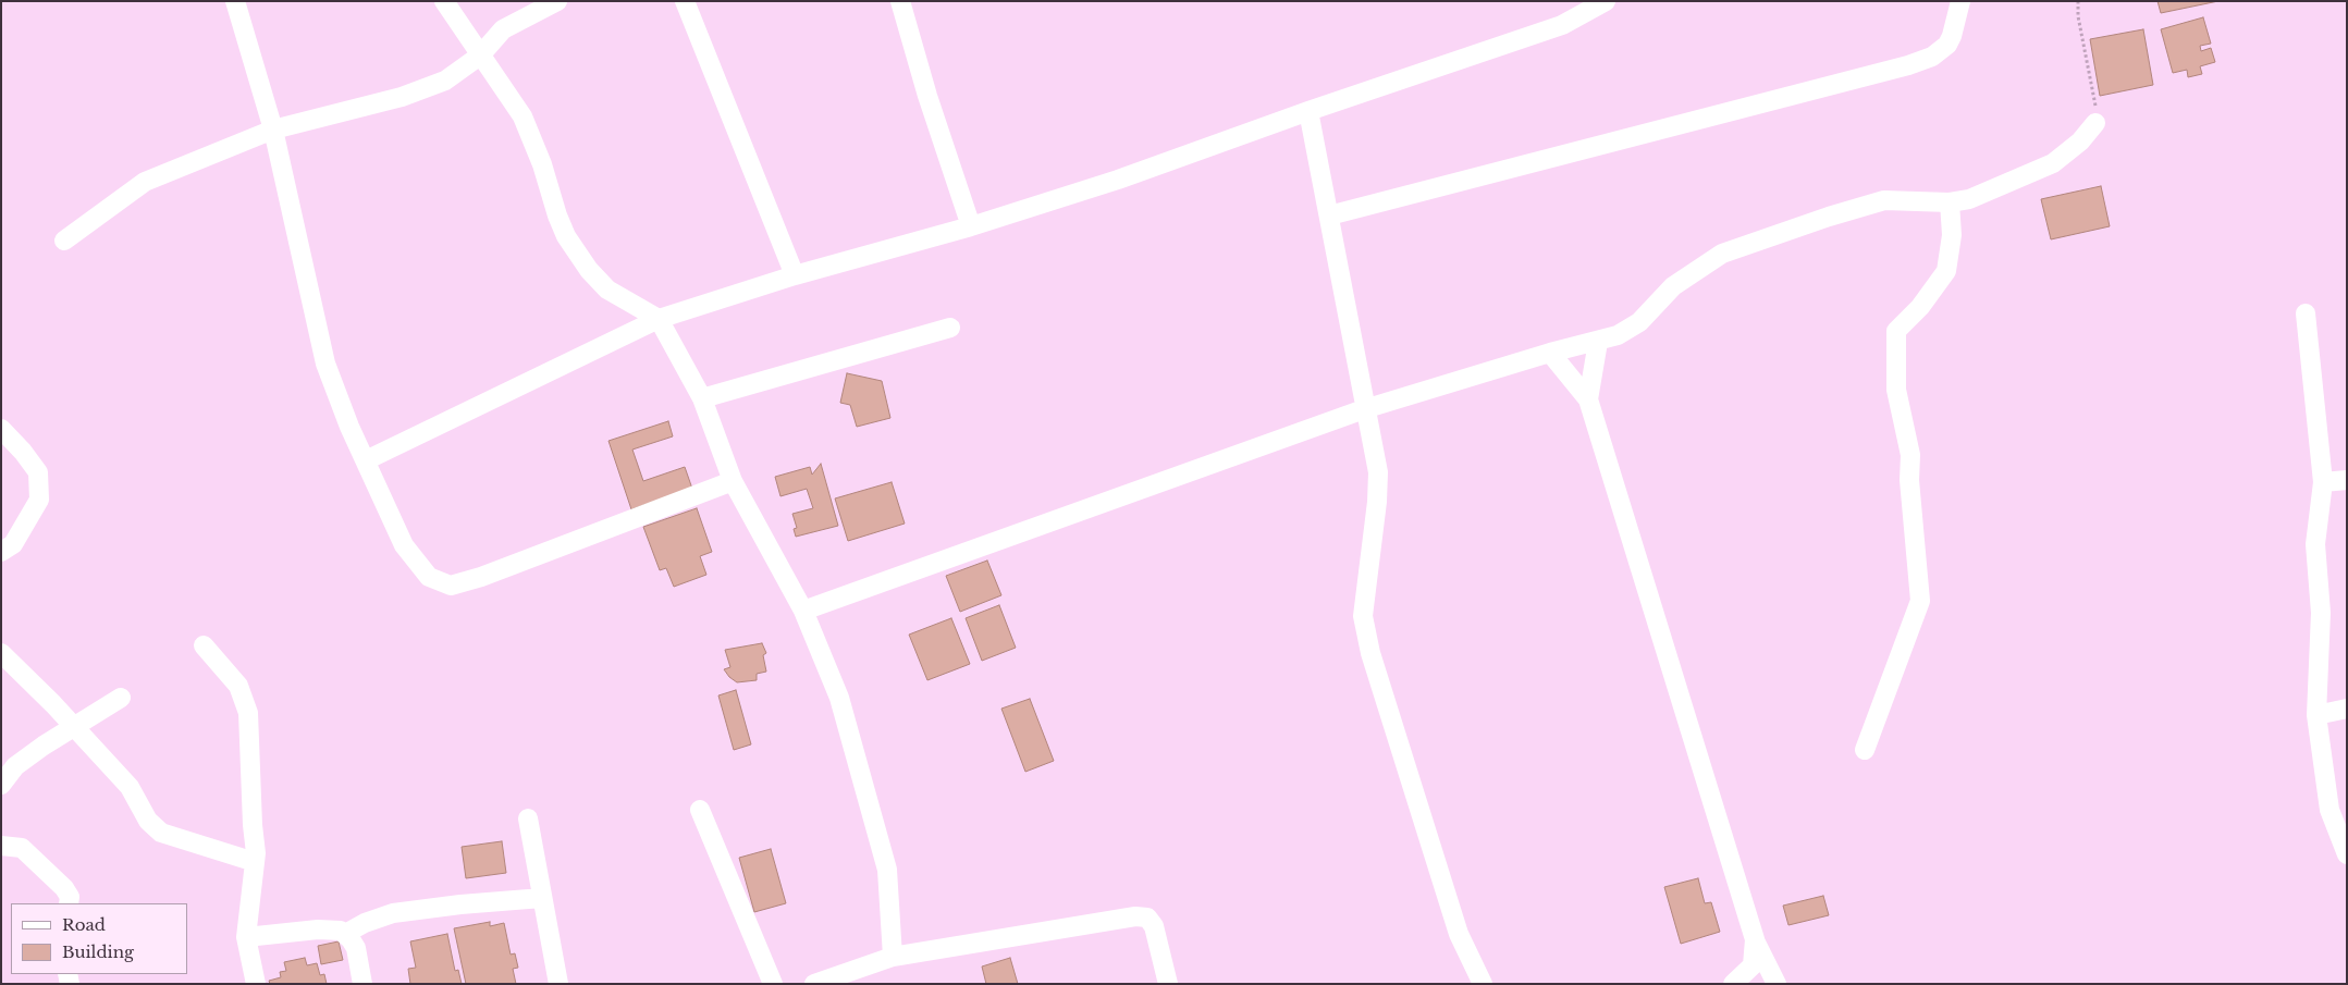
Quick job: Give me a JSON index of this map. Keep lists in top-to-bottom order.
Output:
{
  "legend": ["Road", "Building"]
}
